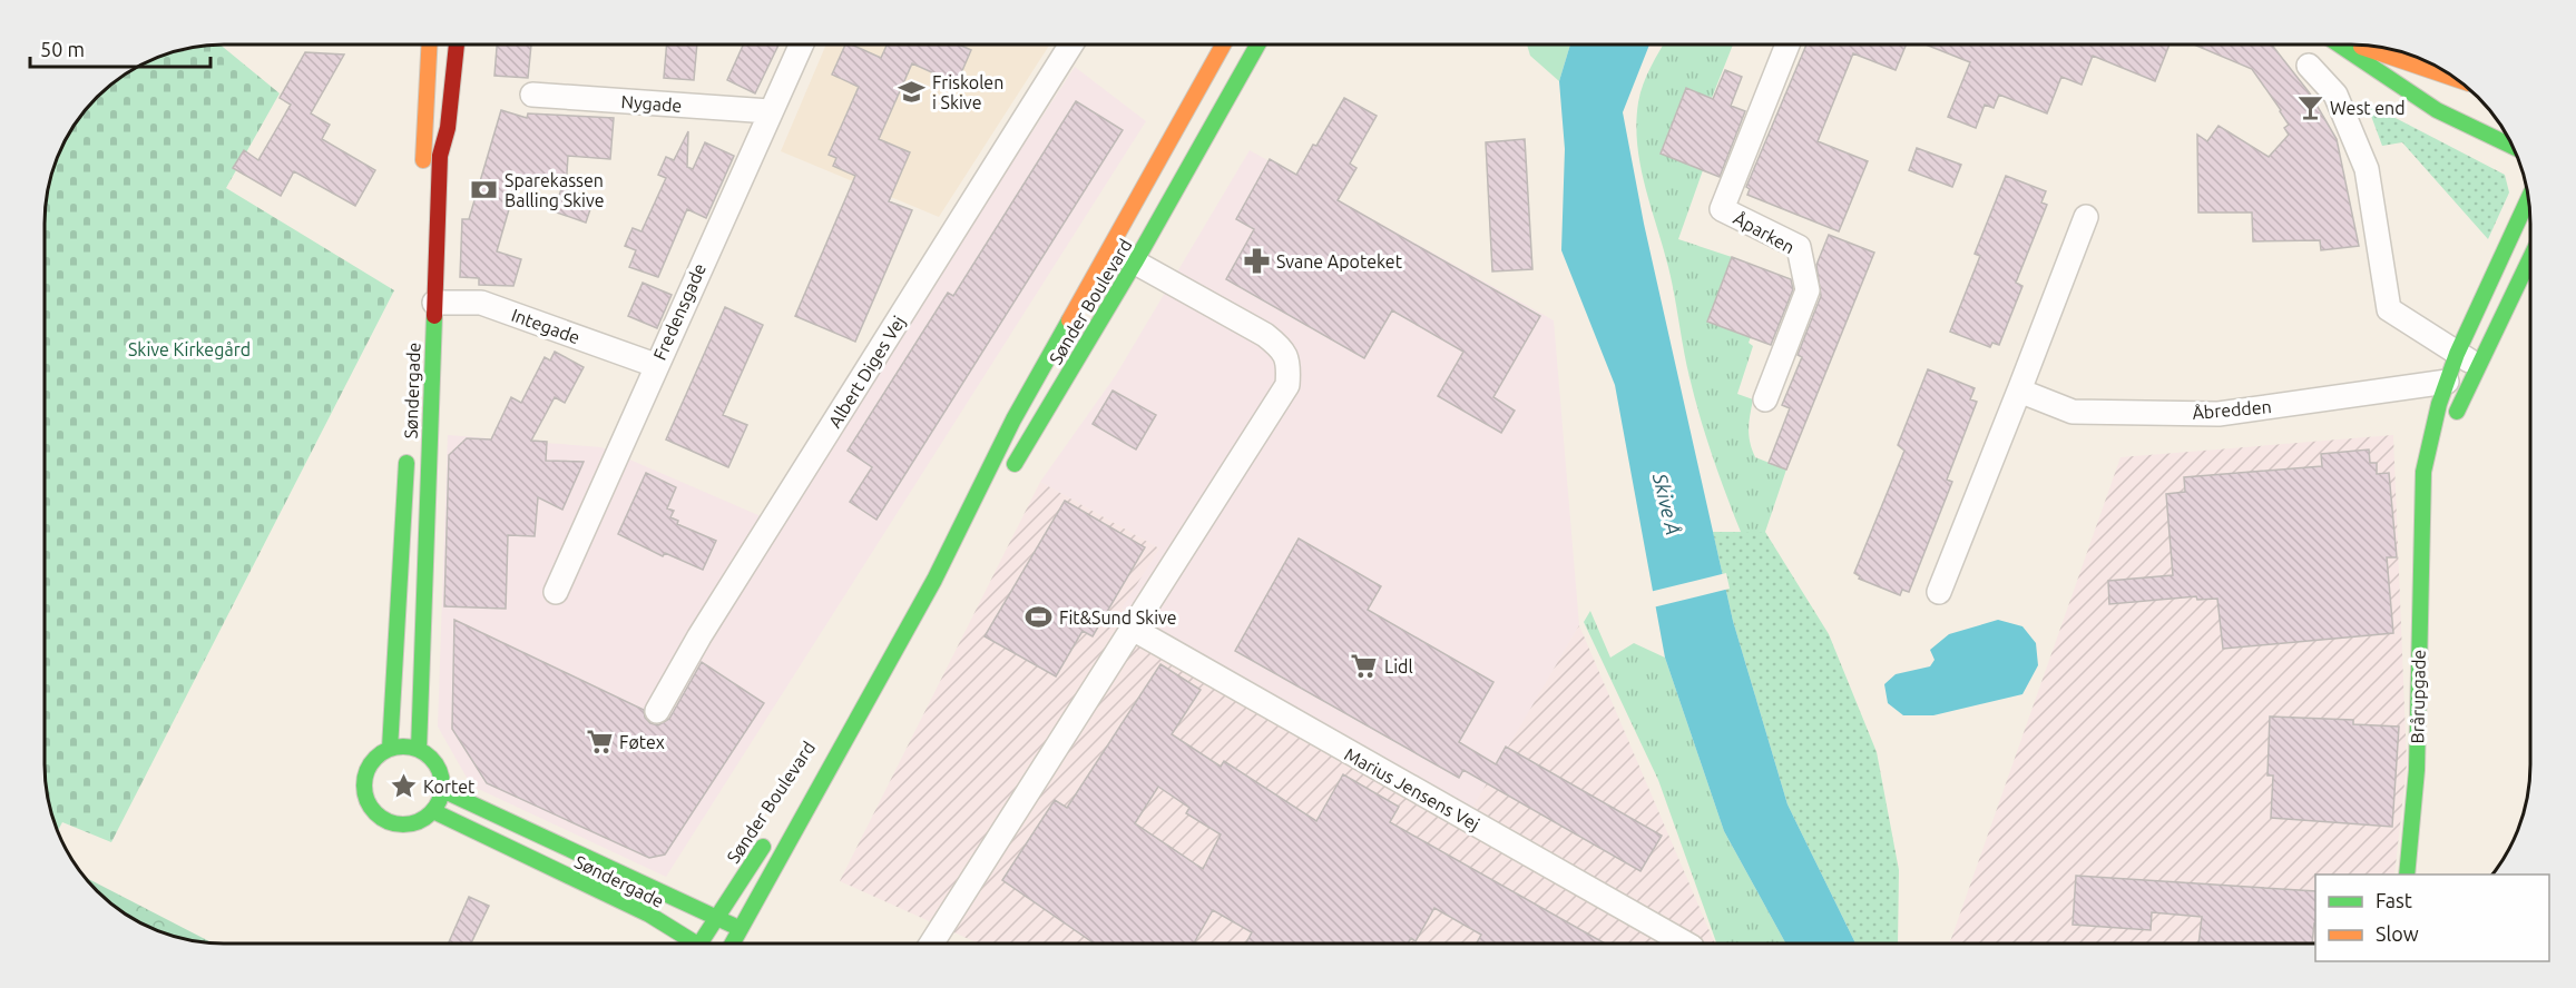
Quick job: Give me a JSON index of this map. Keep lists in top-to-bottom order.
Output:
{
  "streets": {
    "street": [
      "Nygade",
      "Åparken",
      "Sønder Boulevard",
      "Fredensgade",
      "Integade",
      "Albert Diges Vej",
      "Søndergade",
      "Åbredden",
      "Brårupgade",
      "Marius Jensens Vej"
    ]
  },
  "crossings": [
    ["Nygade", "Fredensgade"],
    ["Sønder Boulevard", "Søndergade"],
    ["Fredensgade", "Integade"],
    ["Integade", "Søndergade"],
    ["Åbredden", "Brårupgade"]
  ],
  "water": ["Skive Å"],
  "parks": ["Skive Kirkegård"],
  "places": {
    "school or university": ["Friskolen i Skive"],
    "bar": ["West end"],
    "bank": ["Sparekassen Balling Skive"],
    "pharmacy": ["Svane Apoteket"],
    "sports": ["Fit&Sund Skive"],
    "supermarket": ["Lidl", "Føtex"],
    "place": ["Kortet"]
  },
  "legend": ["Fast", "Slow"],
  "scale_bar": "50 m"
}
